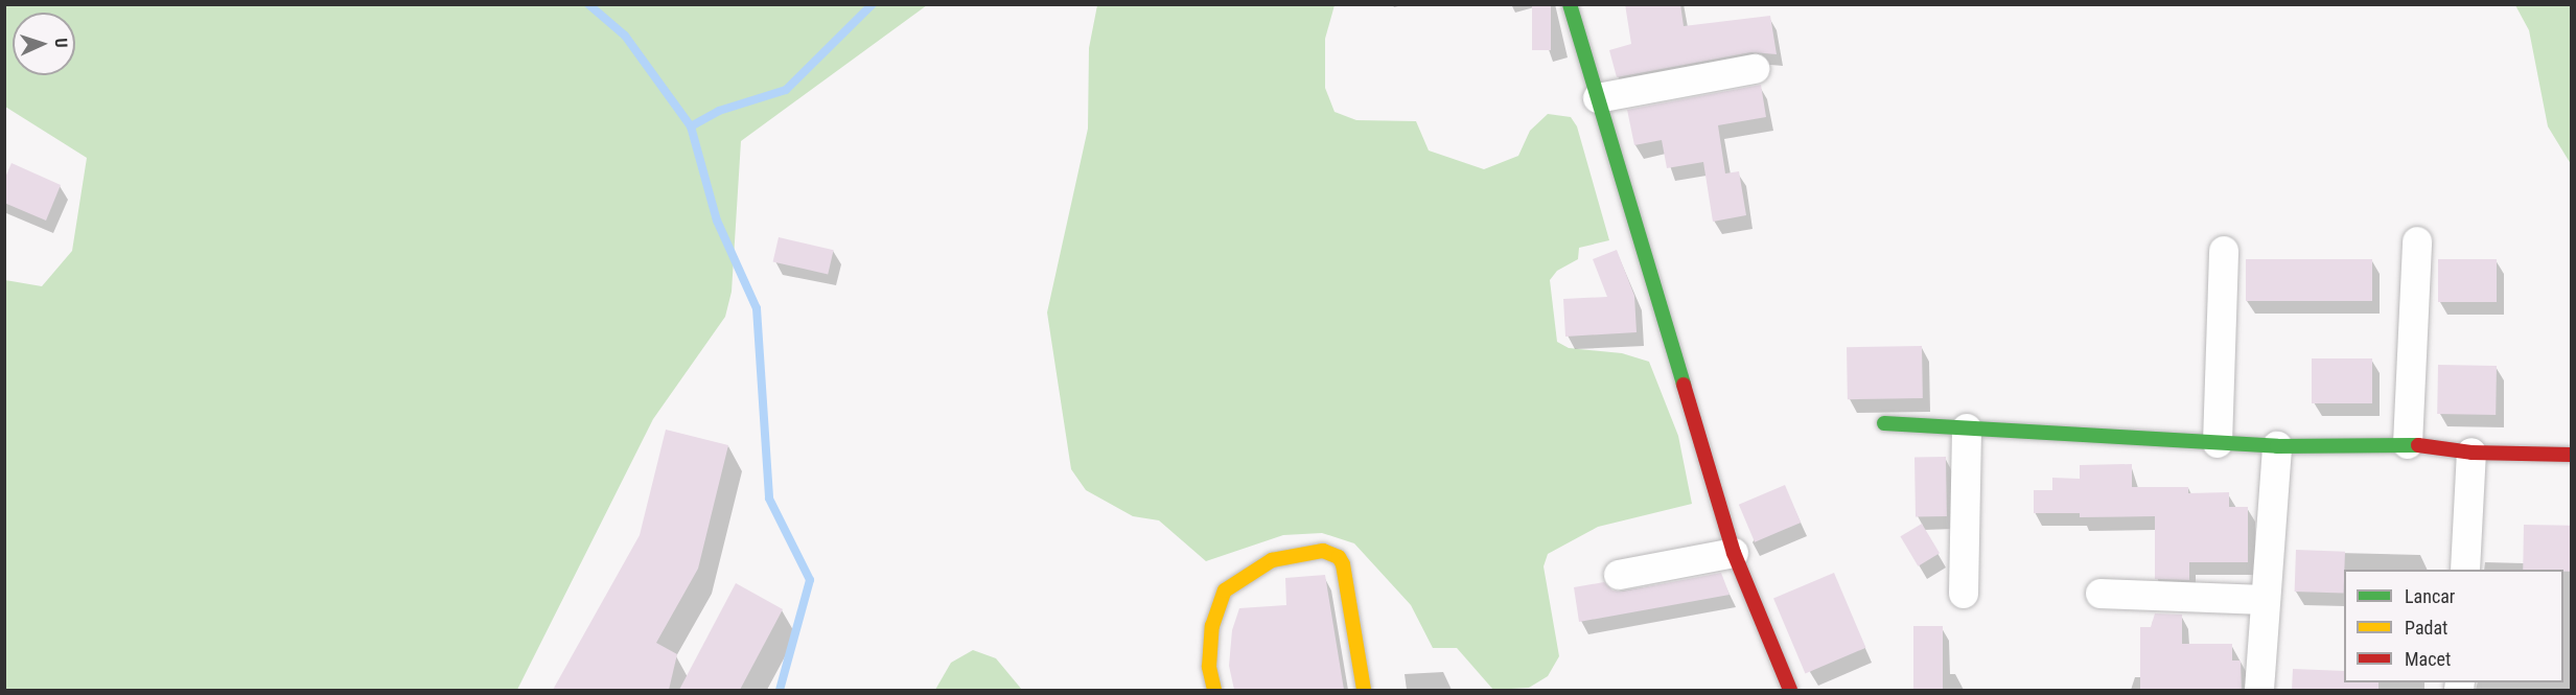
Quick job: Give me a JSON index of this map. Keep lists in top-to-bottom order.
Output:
{
  "legend": ["Lancar", "Padat", "Macet"],
  "north": "right"
}
